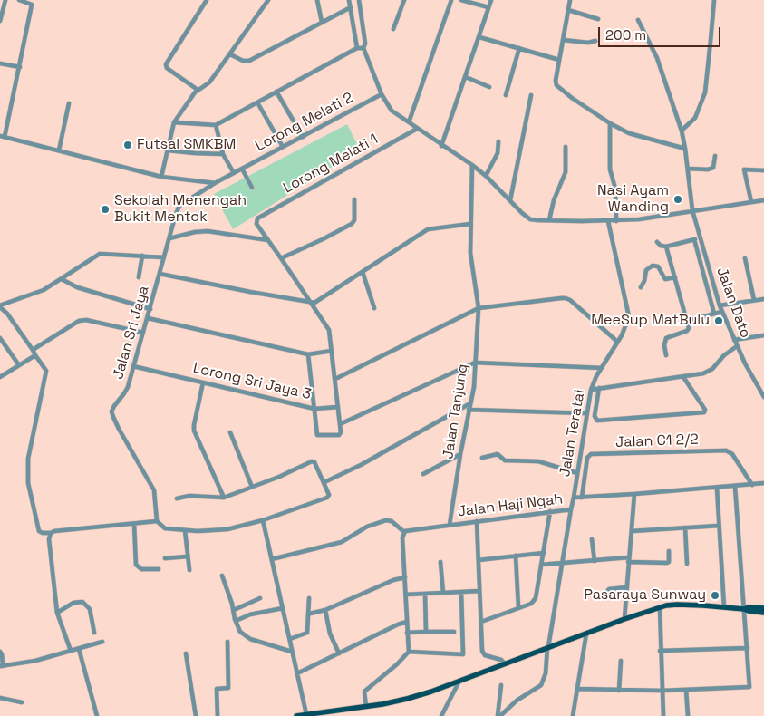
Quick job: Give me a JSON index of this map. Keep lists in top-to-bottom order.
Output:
{
  "streets": {
    "street": [
      "Lorong Melati 2",
      "Lorong Melati 1",
      "Jalan Dato",
      "Jalan Sri Jaya",
      "Lorong Sri Jaya 3",
      "Jalan Tanjung",
      "Jalan Teratai",
      "Jalan C1 2/2",
      "Jalan Haji Ngah"
    ]
  },
  "crossings": [
    ["Lorong Melati 2", "Jalan Sri Jaya"],
    ["Jalan Sri Jaya", "Lorong Sri Jaya 3"],
    ["Jalan Tanjung", "Jalan Haji Ngah"],
    ["Jalan Teratai", "Jalan Haji Ngah"],
    ["Jalan C1 2/2", "Jalan Haji Ngah"]
  ],
  "places": [
    "Futsal SMKBM",
    "Nasi Ayam Wanding",
    "Sekolah Menengah Bukit Mentok",
    "MeeSup MatBulu",
    "Pasaraya Sunway"
  ],
  "scale_bar": "200 m"
}
